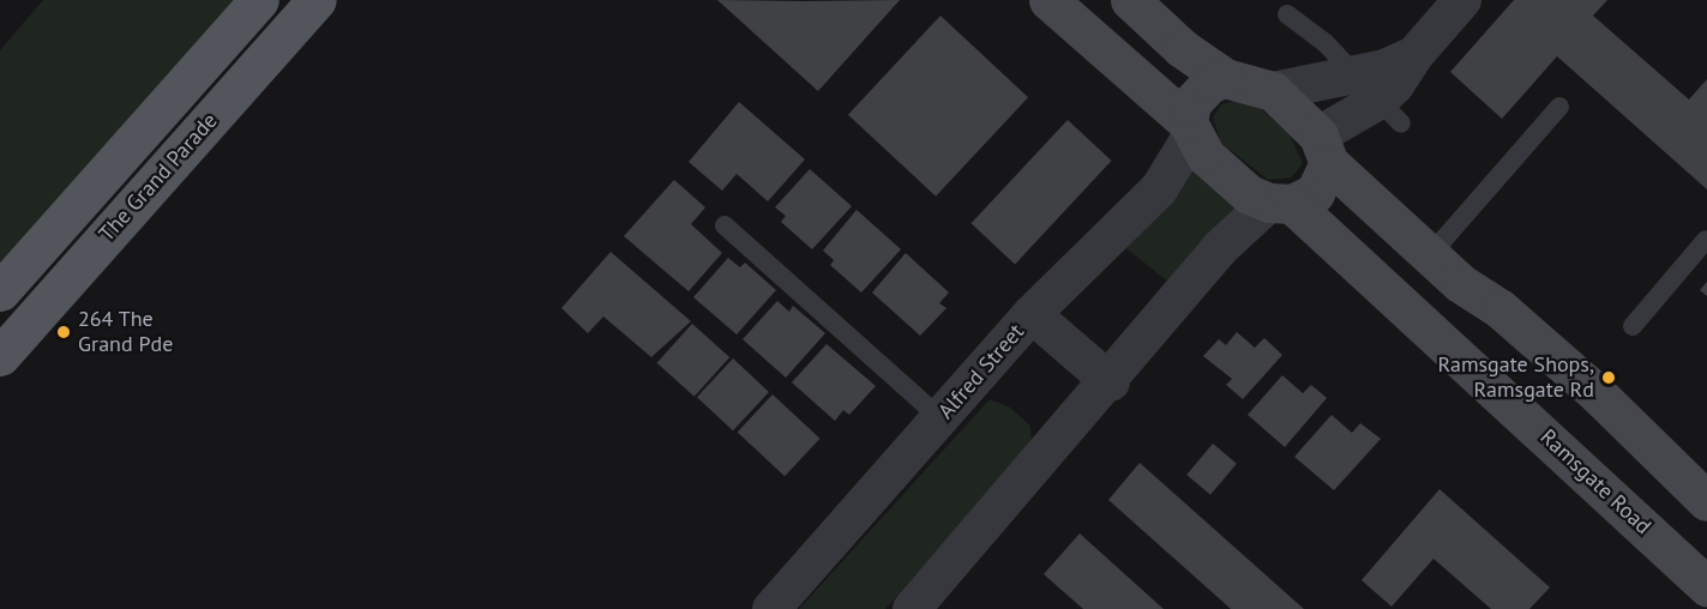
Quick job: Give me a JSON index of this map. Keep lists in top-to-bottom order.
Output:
{
  "streets": {
    "main road": ["The Grand Parade", "Ramsgate Road"],
    "street": ["Alfred Street"]
  },
  "crossings": [
    ["Alfred Street", "Ramsgate Road"]
  ],
  "places": ["264 The Grand Pde", "Ramsgate Shops, Ramsgate Rd"]
}
